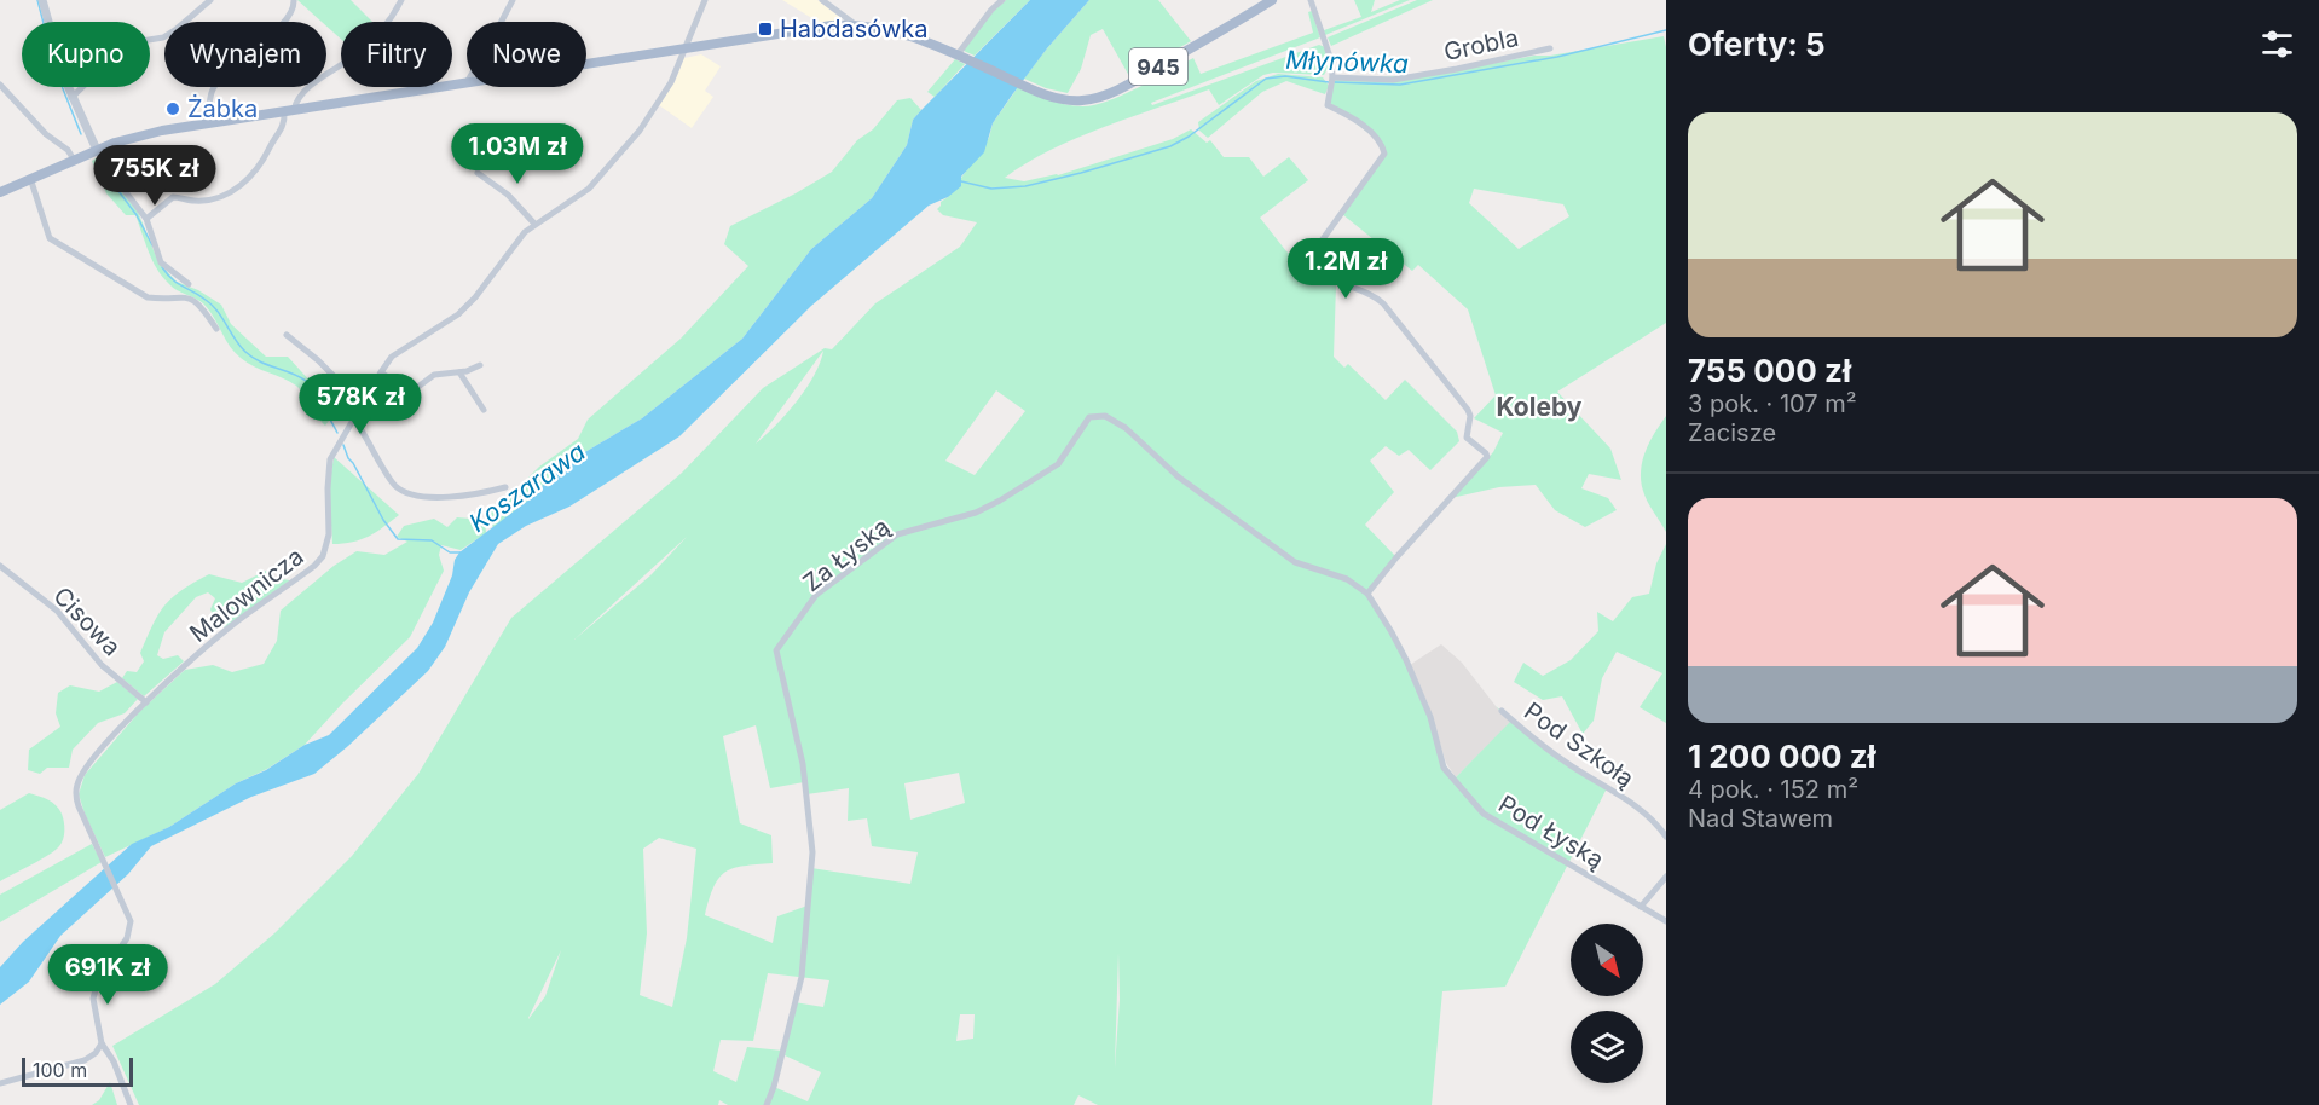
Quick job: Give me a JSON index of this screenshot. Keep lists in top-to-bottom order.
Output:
{
  "streets": {
    "main road": ["945"],
    "street": [
      "Grobla",
      "Za Łyską",
      "Malownicza",
      "Cisowa",
      "Pod Szkołą",
      "Pod Łyską"
    ]
  },
  "crossings": [
    ["945", "Malownicza"],
    ["Za Łyską", "Pod Łyską"],
    ["Malownicza", "Cisowa"]
  ],
  "districts": ["Koleby"],
  "water": ["Młynówka", "Koszarawa"],
  "places": {
    "transit": ["Habdasówka"],
    "other": ["Żabka"]
  },
  "scale_bar": "100 m",
  "north": "bottom right",
  "page": {
    "heading": "Oferty: 5",
    "chip": [
      "Kupno",
      "Wynajem",
      "Filtry",
      "Nowe"
    ],
    "list": [
      {
        "name": "755 000 zł",
        "note": "3 pok. · 107 m² · Zacisze"
      },
      {
        "name": "1 200 000 zł",
        "note": "4 pok. · 152 m² · Nad Stawem"
      }
    ],
    "price": [
      "1.03M zł",
      "755K zł",
      "1.2M zł",
      "578K zł",
      "691K zł"
    ],
    "scale": "100 m"
  }
}
